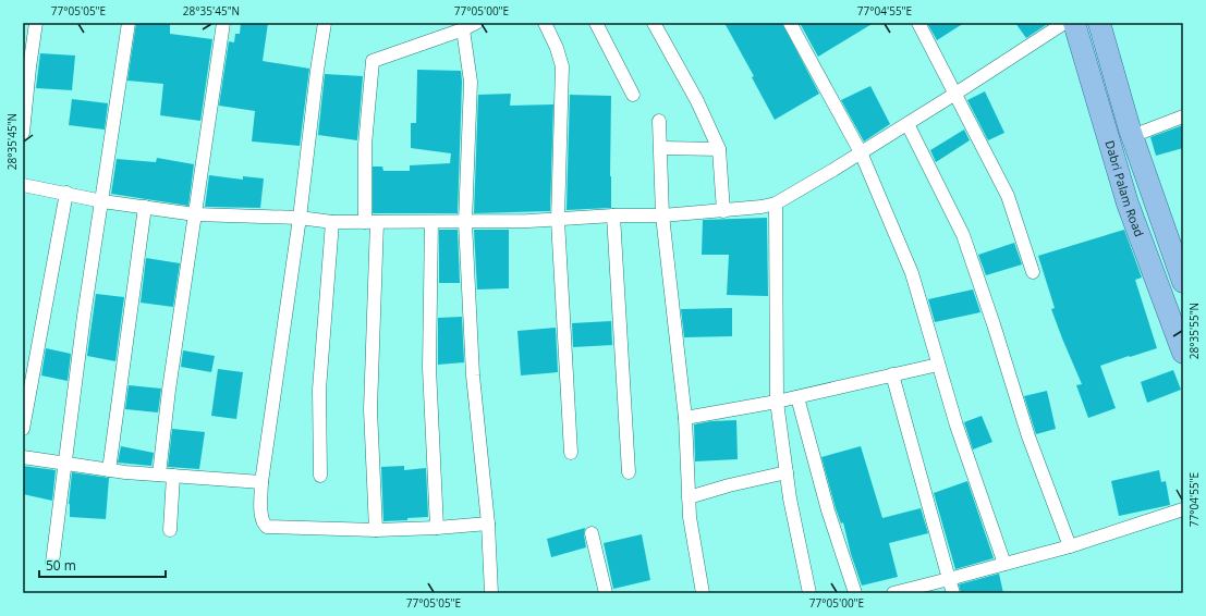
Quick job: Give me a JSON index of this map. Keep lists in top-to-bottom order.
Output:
{
  "streets": {
    "main road": ["Dabri Palam Road"]
  },
  "scale_bar": "50 m",
  "coordinates": [
    "77°05'05\"E",
    "28°35'45\"N",
    "77°05'00\"E",
    "77°04'55\"E",
    "28°35'55\"N"
  ]
}
